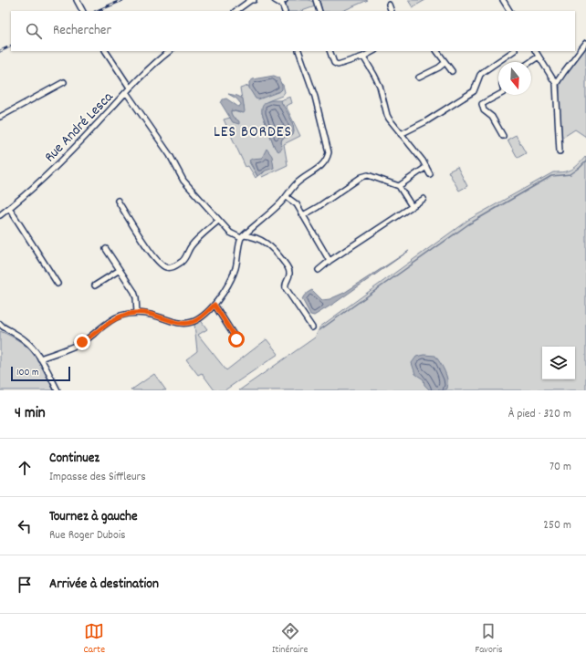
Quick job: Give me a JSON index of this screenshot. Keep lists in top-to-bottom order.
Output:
{
  "streets": {
    "street": ["Rue André Lesca"]
  },
  "districts": ["LES BORDES"],
  "scale_bar": "100 m",
  "north": "bottom",
  "page": {
    "search": "Rechercher",
    "scale": "100 m",
    "heading": ["4 min", "À pied · 320 m"],
    "list": [
      ["Continuez", "Impasse des Siffleurs", "70 m"],
      ["Tournez à gauche", "Rue Roger Dubois", "250 m"],
      "Arrivée à destination"
    ],
    "nav": ["Carte", "Itinéraire", "Favoris"]
  }
}
